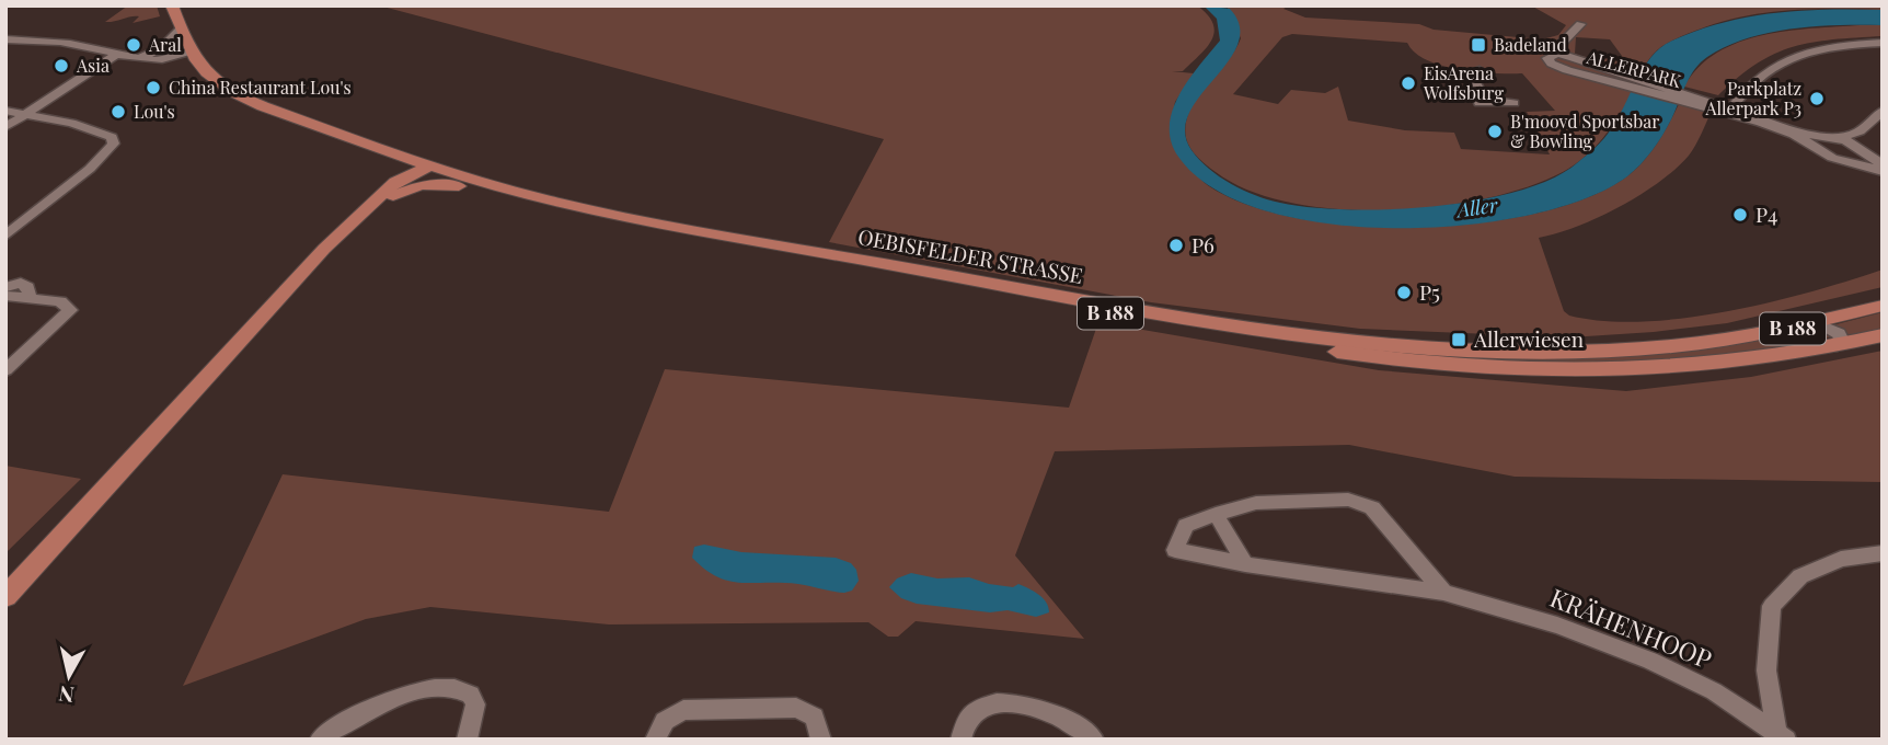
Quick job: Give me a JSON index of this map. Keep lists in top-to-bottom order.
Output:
{
  "streets": {
    "main road": ["OEBISFELDER STRASSE", "B 188"],
    "street": ["ALLERPARK", "KRÄHENHOOP"]
  },
  "crossings": [
    ["OEBISFELDER STRASSE", "B 188"]
  ],
  "water": ["Aller"],
  "places": {
    "other": [
      "Aral",
      "Asia",
      "EisArena Wolfsburg",
      "China Restaurant Lou's",
      "Parkplatz Allerpark P3",
      "Lou's",
      "B'moovd Sportsbar & Bowling",
      "P4",
      "P6",
      "P5"
    ],
    "transit": ["Badeland", "Allerwiesen"]
  },
  "north": "bottom"
}
